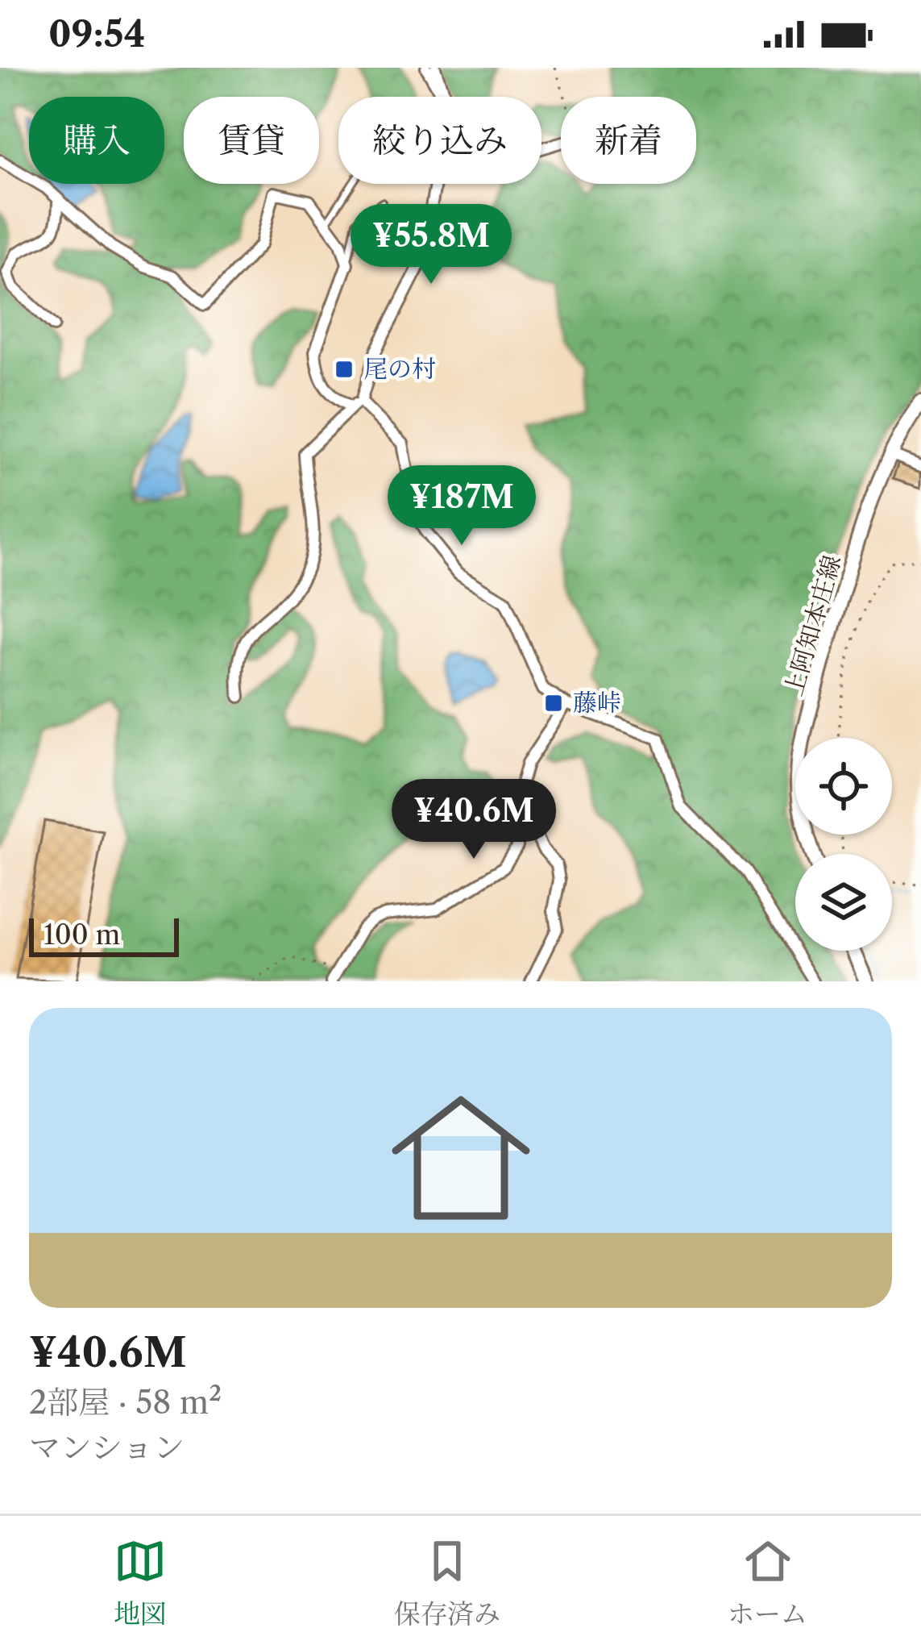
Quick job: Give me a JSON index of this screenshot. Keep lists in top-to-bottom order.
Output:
{
  "streets": {
    "main road": ["上阿知本庄線"]
  },
  "places": {
    "transit": ["尾の村", "藤峠"]
  },
  "scale_bar": "100 m",
  "page": {
    "status": "09:54",
    "chip": [
      "購入",
      "賃貸",
      "絞り込み",
      "新着"
    ],
    "price": ["¥55.8M", "¥187M", "¥40.6M"],
    "scale": "100 m",
    "list": [
      {
        "name": "¥40.6M",
        "note": "2部屋 · 58 m² · マンション"
      }
    ],
    "tabs": ["地図", "保存済み", "ホーム"]
  }
}
